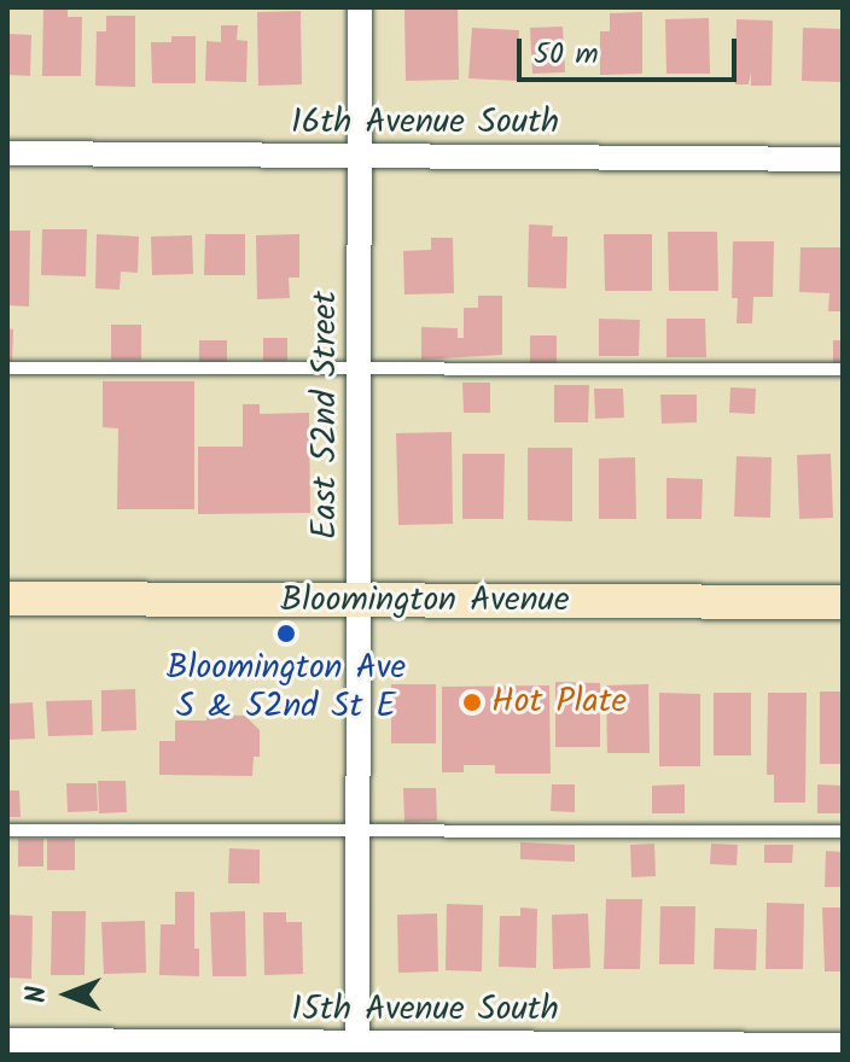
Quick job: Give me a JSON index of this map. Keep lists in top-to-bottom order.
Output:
{
  "streets": {
    "street": [
      "16th Avenue South",
      "East 52nd Street",
      "Bloomington Avenue",
      "15th Avenue South"
    ]
  },
  "crossings": [
    ["16th Avenue South", "East 52nd Street"],
    ["East 52nd Street", "Bloomington Avenue"],
    ["East 52nd Street", "15th Avenue South"]
  ],
  "places": ["Bloomington Ave S & 52nd St E", "Hot Plate"],
  "scale_bar": "50 m",
  "north": "left"
}
